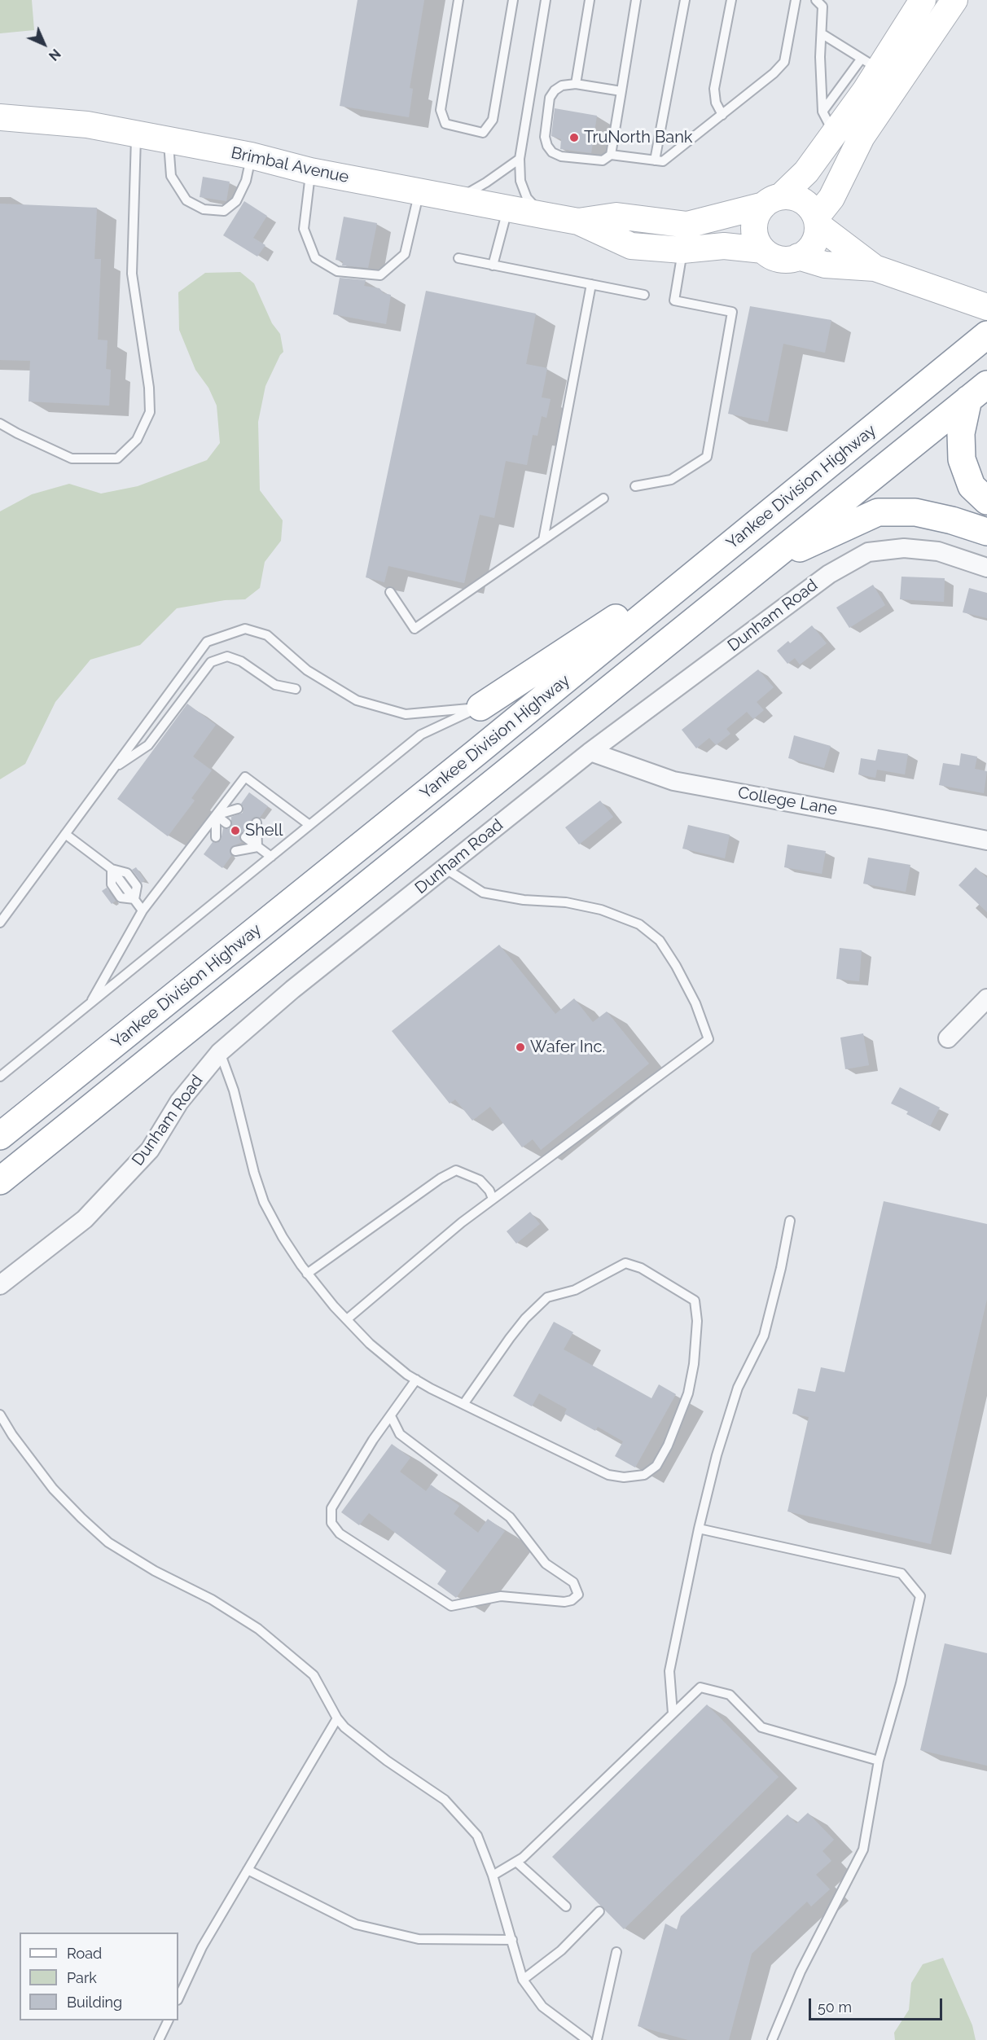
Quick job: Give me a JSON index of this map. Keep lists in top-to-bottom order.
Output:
{
  "streets": {
    "highway": ["Yankee Division Highway"],
    "main road": ["Brimbal Avenue"],
    "street": ["Dunham Road", "College Lane"]
  },
  "crossings": [
    ["Dunham Road", "College Lane"]
  ],
  "places": ["TruNorth Bank", "Shell", "Wafer Inc."],
  "legend": ["Road", "Park", "Building"],
  "scale_bar": "50 m",
  "north": "bottom right"
}
